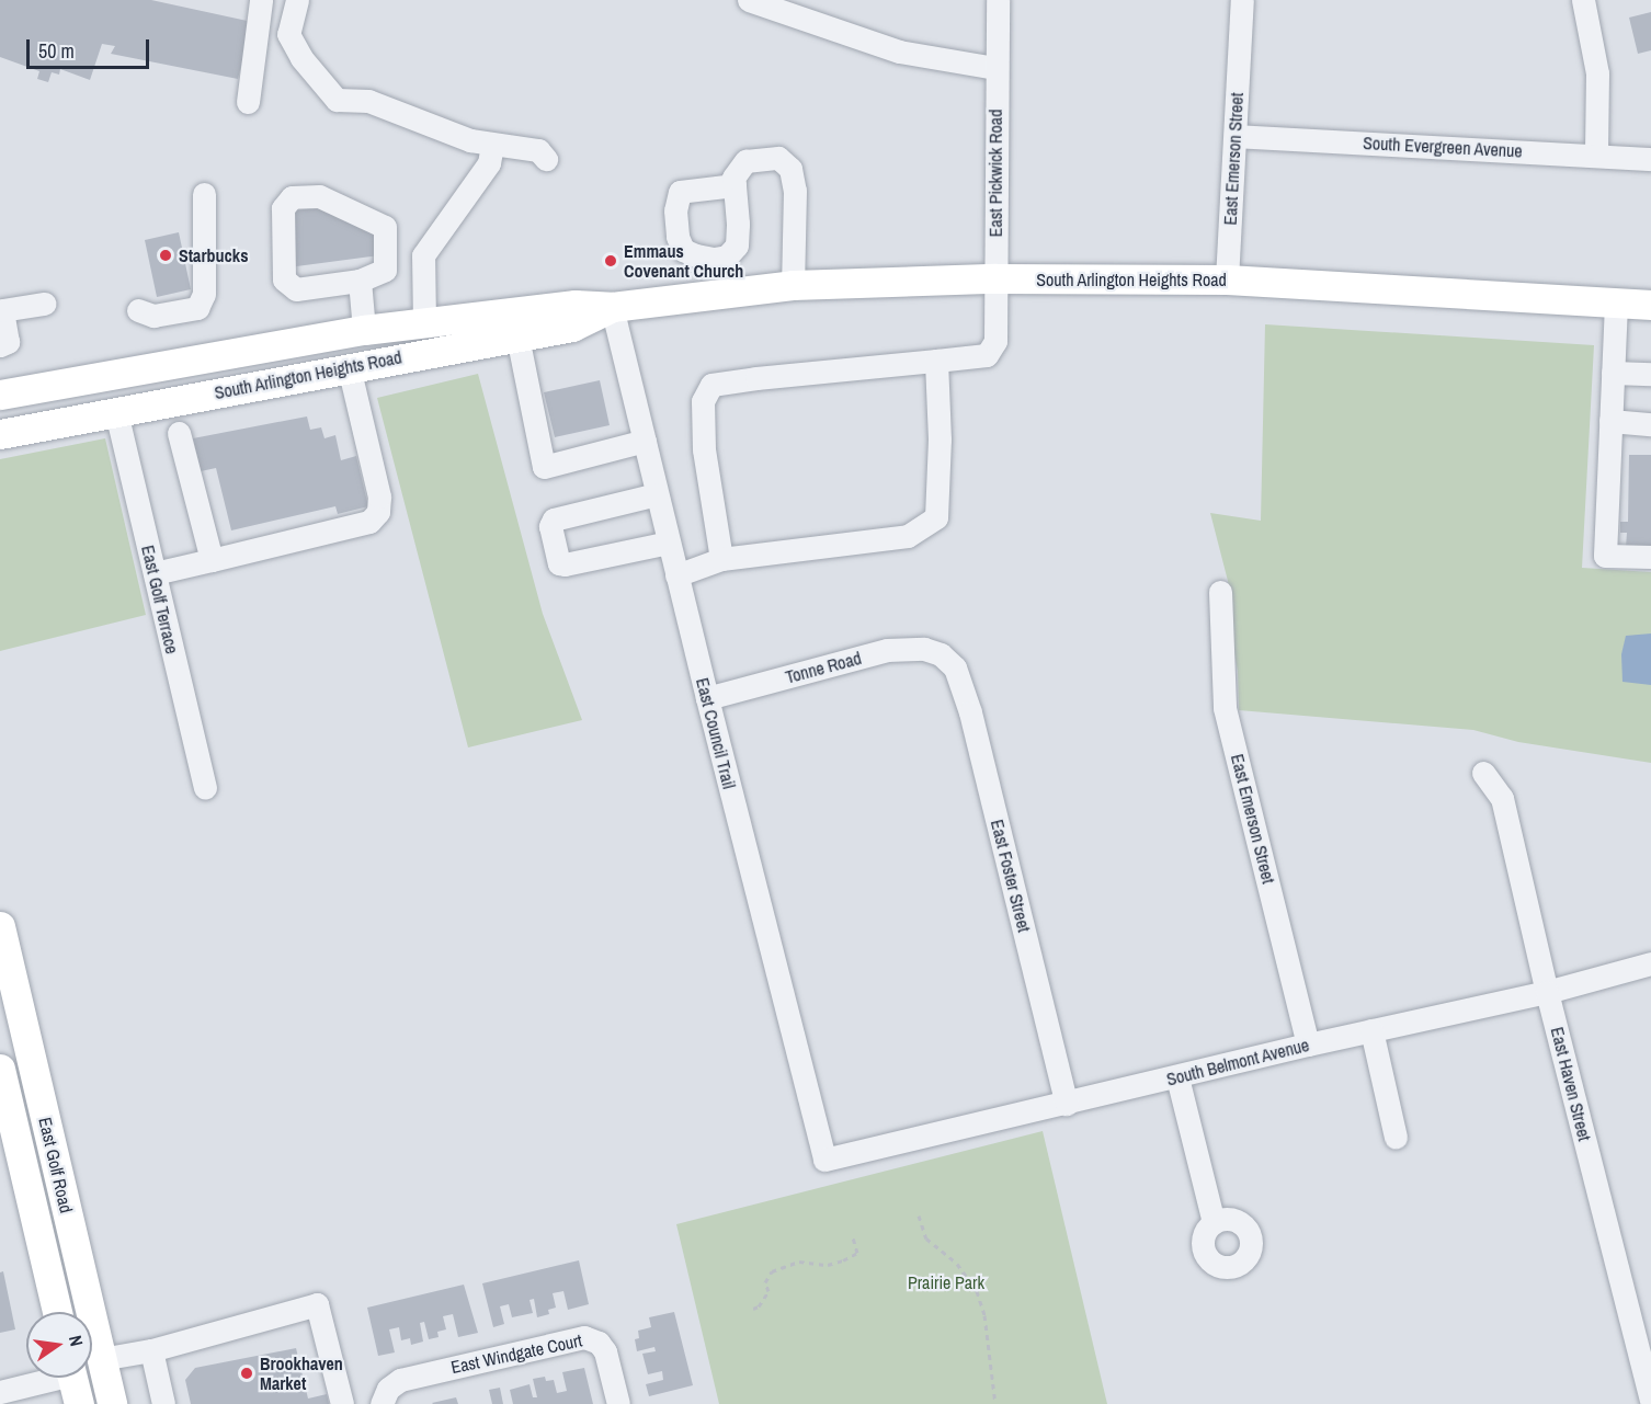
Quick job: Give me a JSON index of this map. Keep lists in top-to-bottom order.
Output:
{
  "streets": {
    "main road": ["South Arlington Heights Road", "East Golf Road"],
    "street": [
      "South Evergreen Avenue",
      "East Emerson Street",
      "East Pickwick Road",
      "East Golf Terrace",
      "Tonne Road",
      "East Council Trail",
      "East Foster Street",
      "South Belmont Avenue",
      "East Haven Street",
      "East Windgate Court"
    ]
  },
  "crossings": [
    ["South Evergreen Avenue", "East Emerson Street"],
    ["East Emerson Street", "South Arlington Heights Road"],
    ["East Emerson Street", "South Belmont Avenue"],
    ["East Pickwick Road", "South Arlington Heights Road"],
    ["South Arlington Heights Road", "East Golf Terrace"],
    ["South Arlington Heights Road", "East Council Trail"],
    ["Tonne Road", "East Council Trail"],
    ["Tonne Road", "East Foster Street"],
    ["East Council Trail", "South Belmont Avenue"],
    ["East Foster Street", "South Belmont Avenue"],
    ["South Belmont Avenue", "East Haven Street"]
  ],
  "parks": ["Prairie Park"],
  "places": ["Starbucks", "Emmaus Covenant Church", "Brookhaven Market"],
  "scale_bar": "50 m",
  "north": "right"
}
